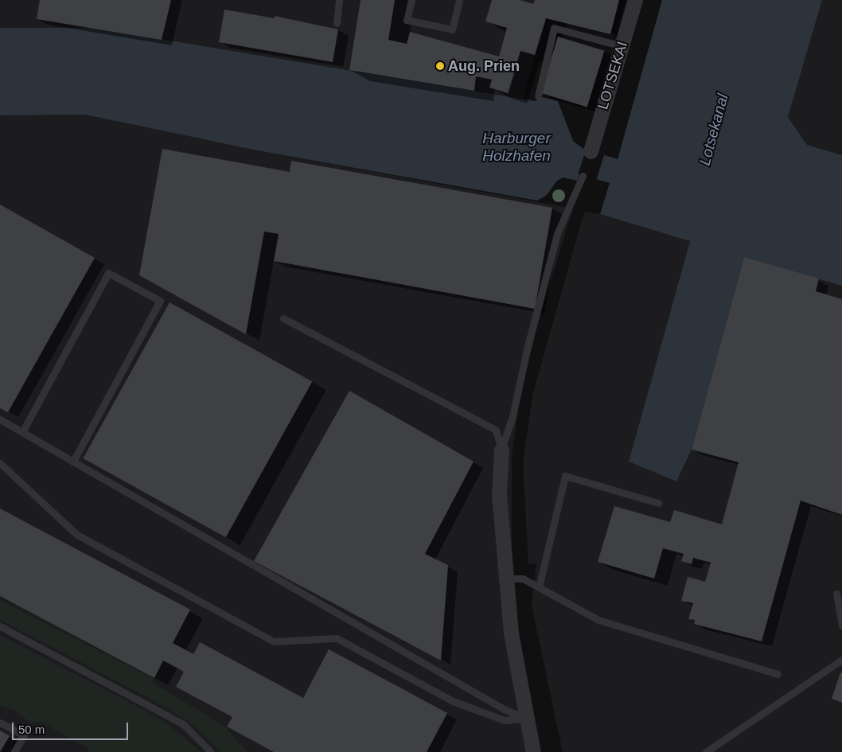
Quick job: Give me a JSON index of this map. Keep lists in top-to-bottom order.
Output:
{
  "streets": {
    "street": ["LOTSEKAI"]
  },
  "water": ["Lotsekanal", "Harburger Holzhafen"],
  "places": ["Aug. Prien"],
  "scale_bar": "50 m"
}
